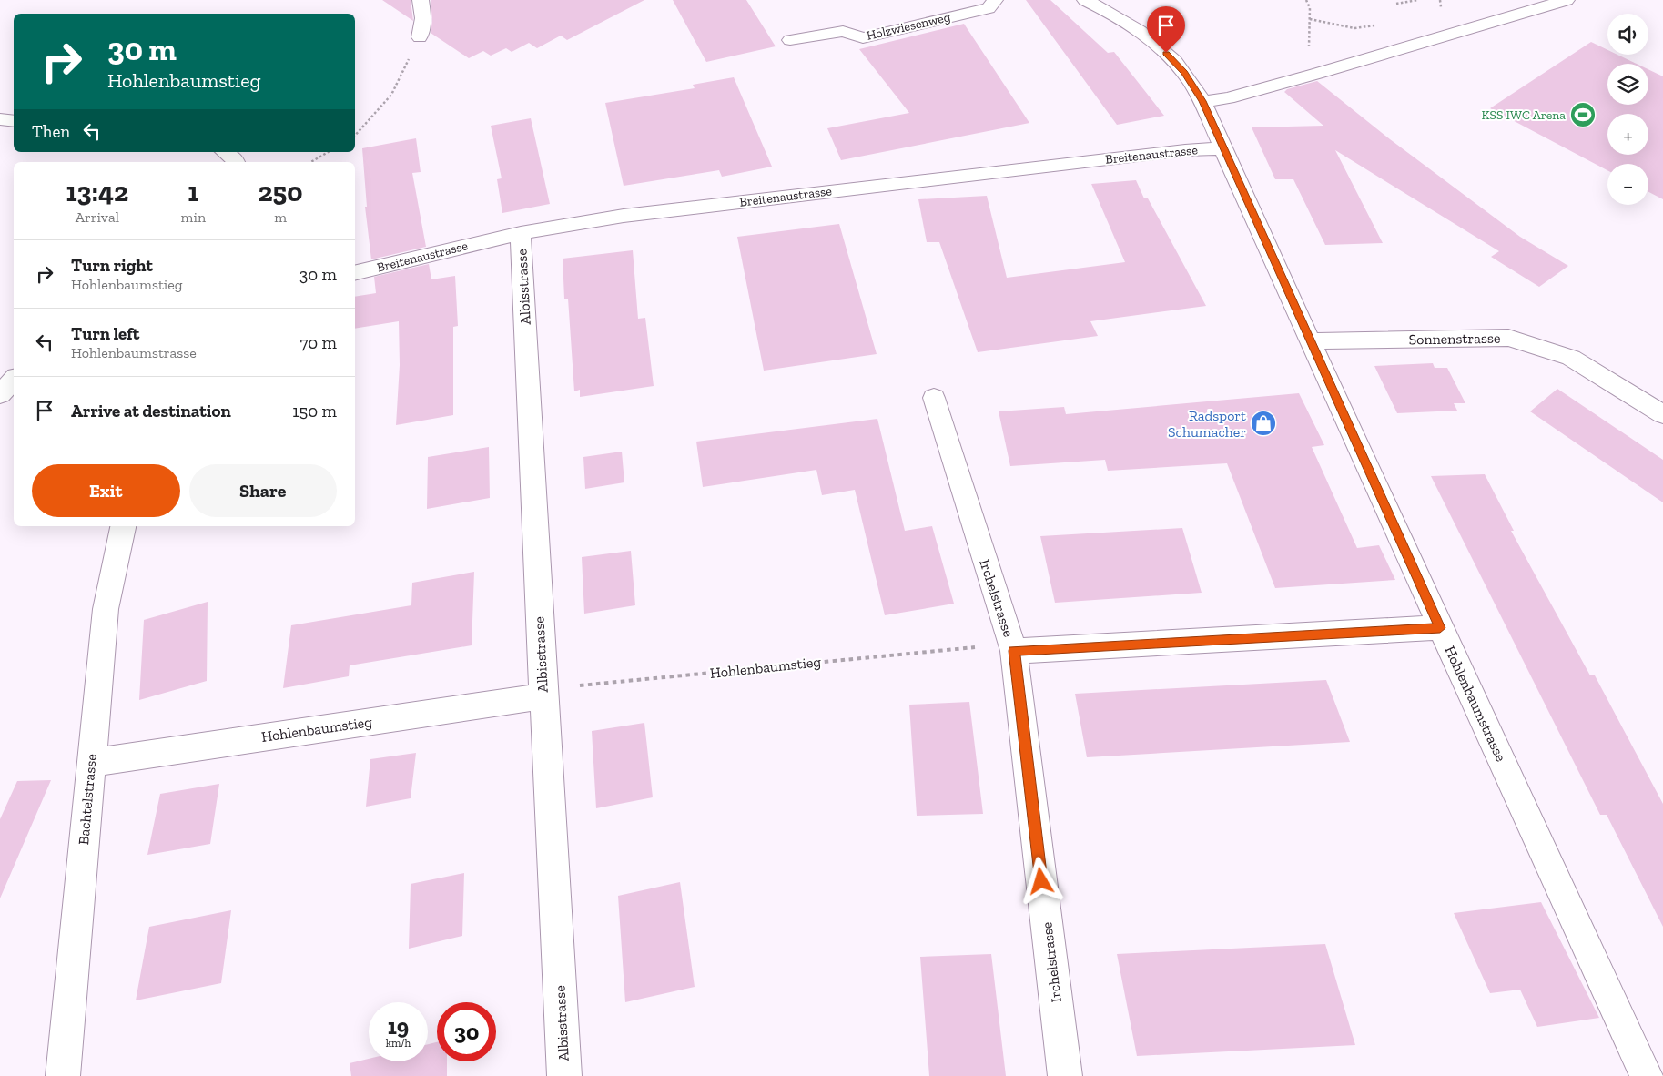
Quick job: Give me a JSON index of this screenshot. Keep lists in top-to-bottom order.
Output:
{
  "streets": {
    "street": [
      "Holzwiesenweg",
      "Breitenaustrasse",
      "Albisstrasse",
      "Sonnenstrasse",
      "Irchelstrasse",
      "Hohlenbaumstieg",
      "Hohlenbaumstrasse",
      "Bachtelstrasse"
    ]
  },
  "crossings": [
    ["Breitenaustrasse", "Albisstrasse"],
    ["Breitenaustrasse", "Hohlenbaumstrasse"],
    ["Albisstrasse", "Hohlenbaumstieg"],
    ["Sonnenstrasse", "Hohlenbaumstrasse"],
    ["Hohlenbaumstieg", "Bachtelstrasse"]
  ],
  "places": {
    "sports": ["KSS IWC Arena"],
    "shop": ["Radsport Schumacher"]
  },
  "page": {
    "map_buttons": ["+", "−"],
    "turn": ["30 m", "Hohlenbaumstieg"],
    "then": "Then",
    "eta": [
      "13:42",
      "Arrival",
      "1",
      "min",
      "250",
      "m"
    ],
    "list": [
      {
        "name": "Turn right",
        "note": "Hohlenbaumstieg",
        "value": "30 m"
      },
      {
        "name": "Turn left",
        "note": "Hohlenbaumstrasse",
        "value": "70 m"
      },
      {
        "name": "Arrive at destination",
        "value": "150 m"
      }
    ],
    "buttons": ["Exit", "Share"],
    "speed": "19 km/h",
    "limit": "30"
  }
}
